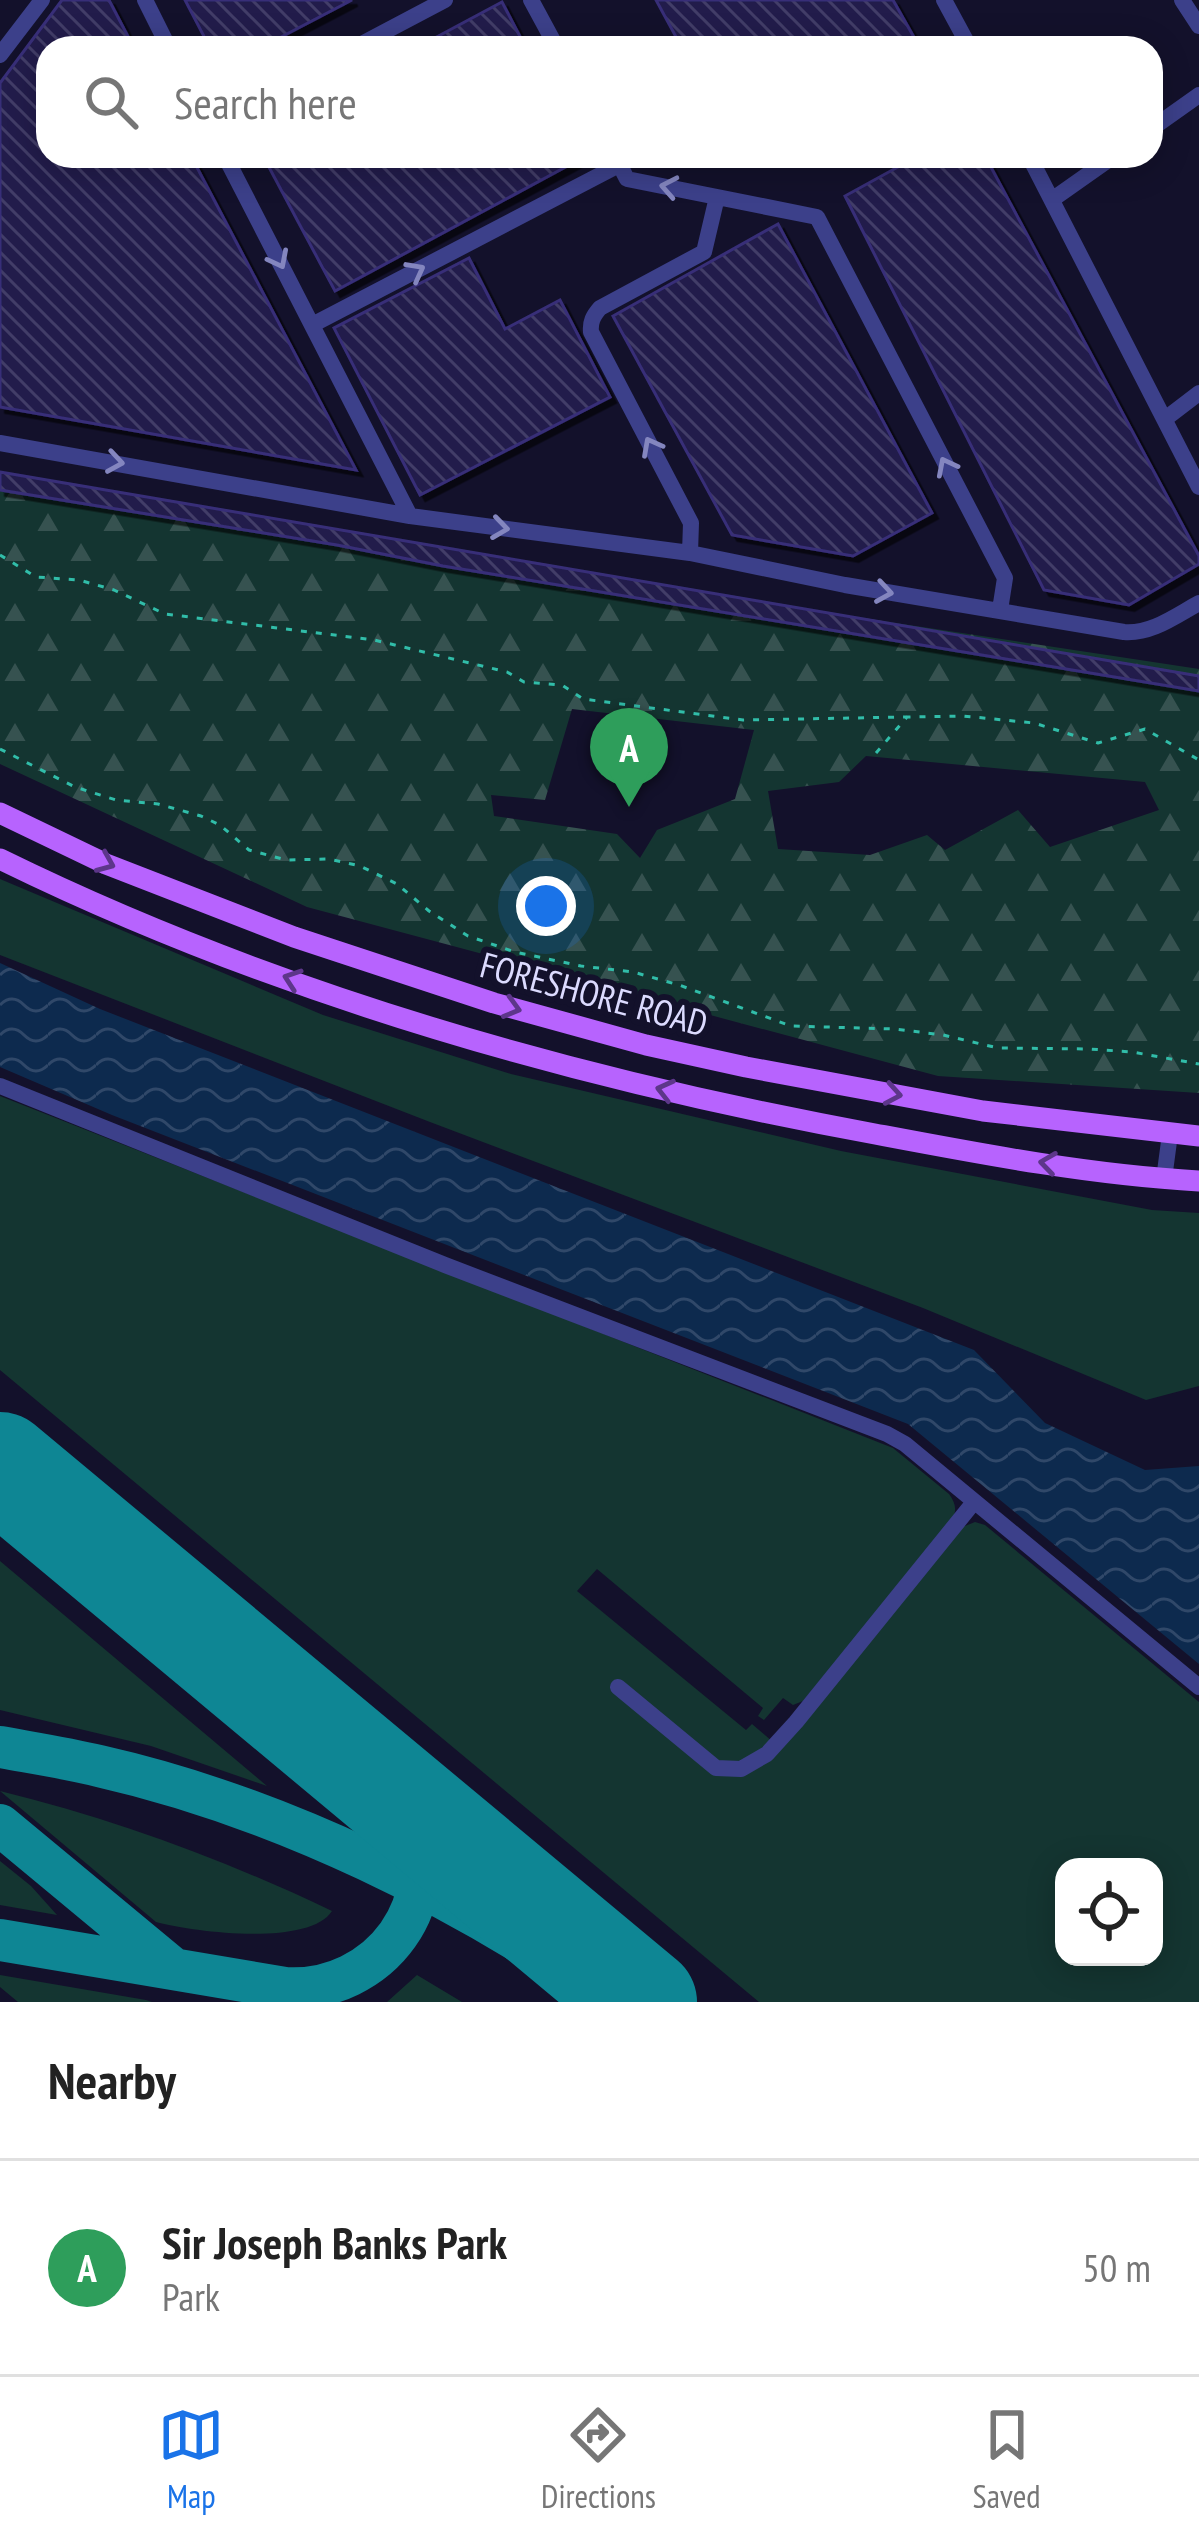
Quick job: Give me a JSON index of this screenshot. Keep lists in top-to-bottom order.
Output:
{
  "streets": {
    "main road": ["FORESHORE ROAD"]
  },
  "page": {
    "search": "Search here",
    "pins": "A",
    "heading": "Nearby",
    "list": [
      {
        "mark": "A",
        "name": "Sir Joseph Banks Park",
        "note": "Park",
        "value": "50 m"
      }
    ],
    "nav": ["Map", "Directions", "Saved"]
  }
}
